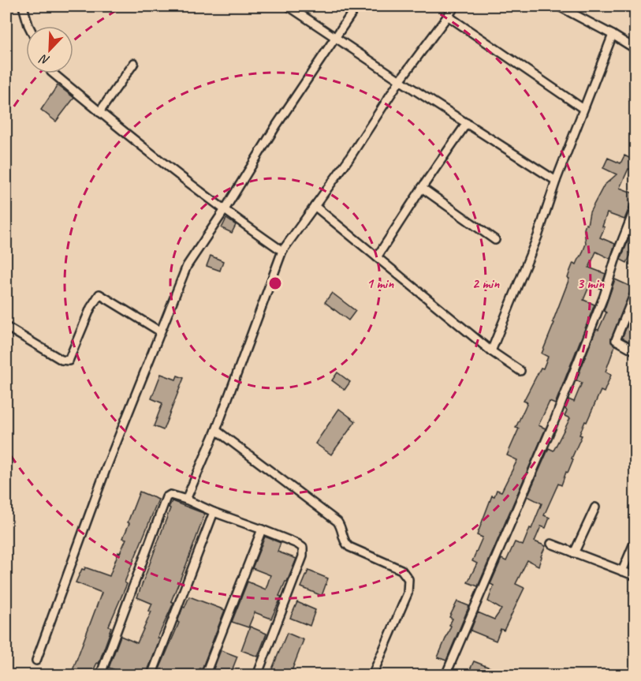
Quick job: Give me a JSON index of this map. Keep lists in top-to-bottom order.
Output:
{
  "north": "bottom left",
  "rings": ["1 min", "2 min", "3 min"]
}
